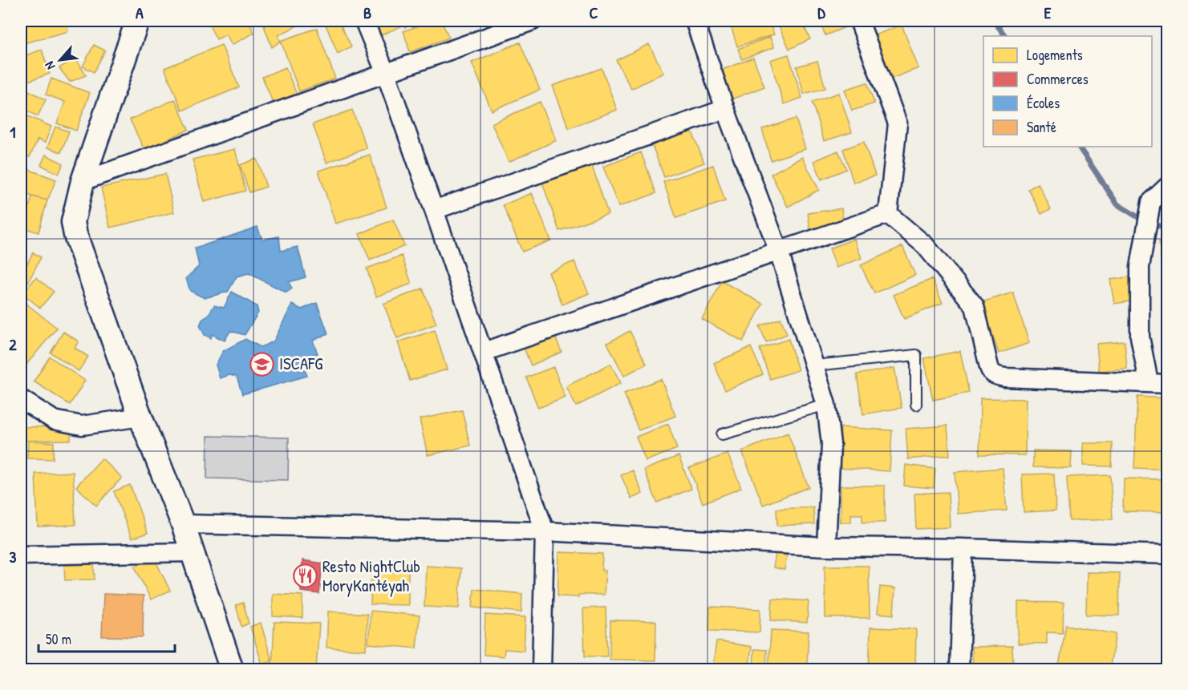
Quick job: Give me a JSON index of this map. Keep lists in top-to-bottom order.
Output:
{
  "places": {
    "school or university": ["ISCAFG"],
    "restaurant": ["Resto NightClub MoryKantéyah"]
  },
  "legend": [
    "Logements",
    "Commerces",
    "Écoles",
    "Santé"
  ],
  "scale_bar": "50 m",
  "north": "bottom left",
  "grid": {
    "columns": [
      "A",
      "B",
      "C",
      "D",
      "E"
    ],
    "rows": ["1", "2", "3"]
  }
}
